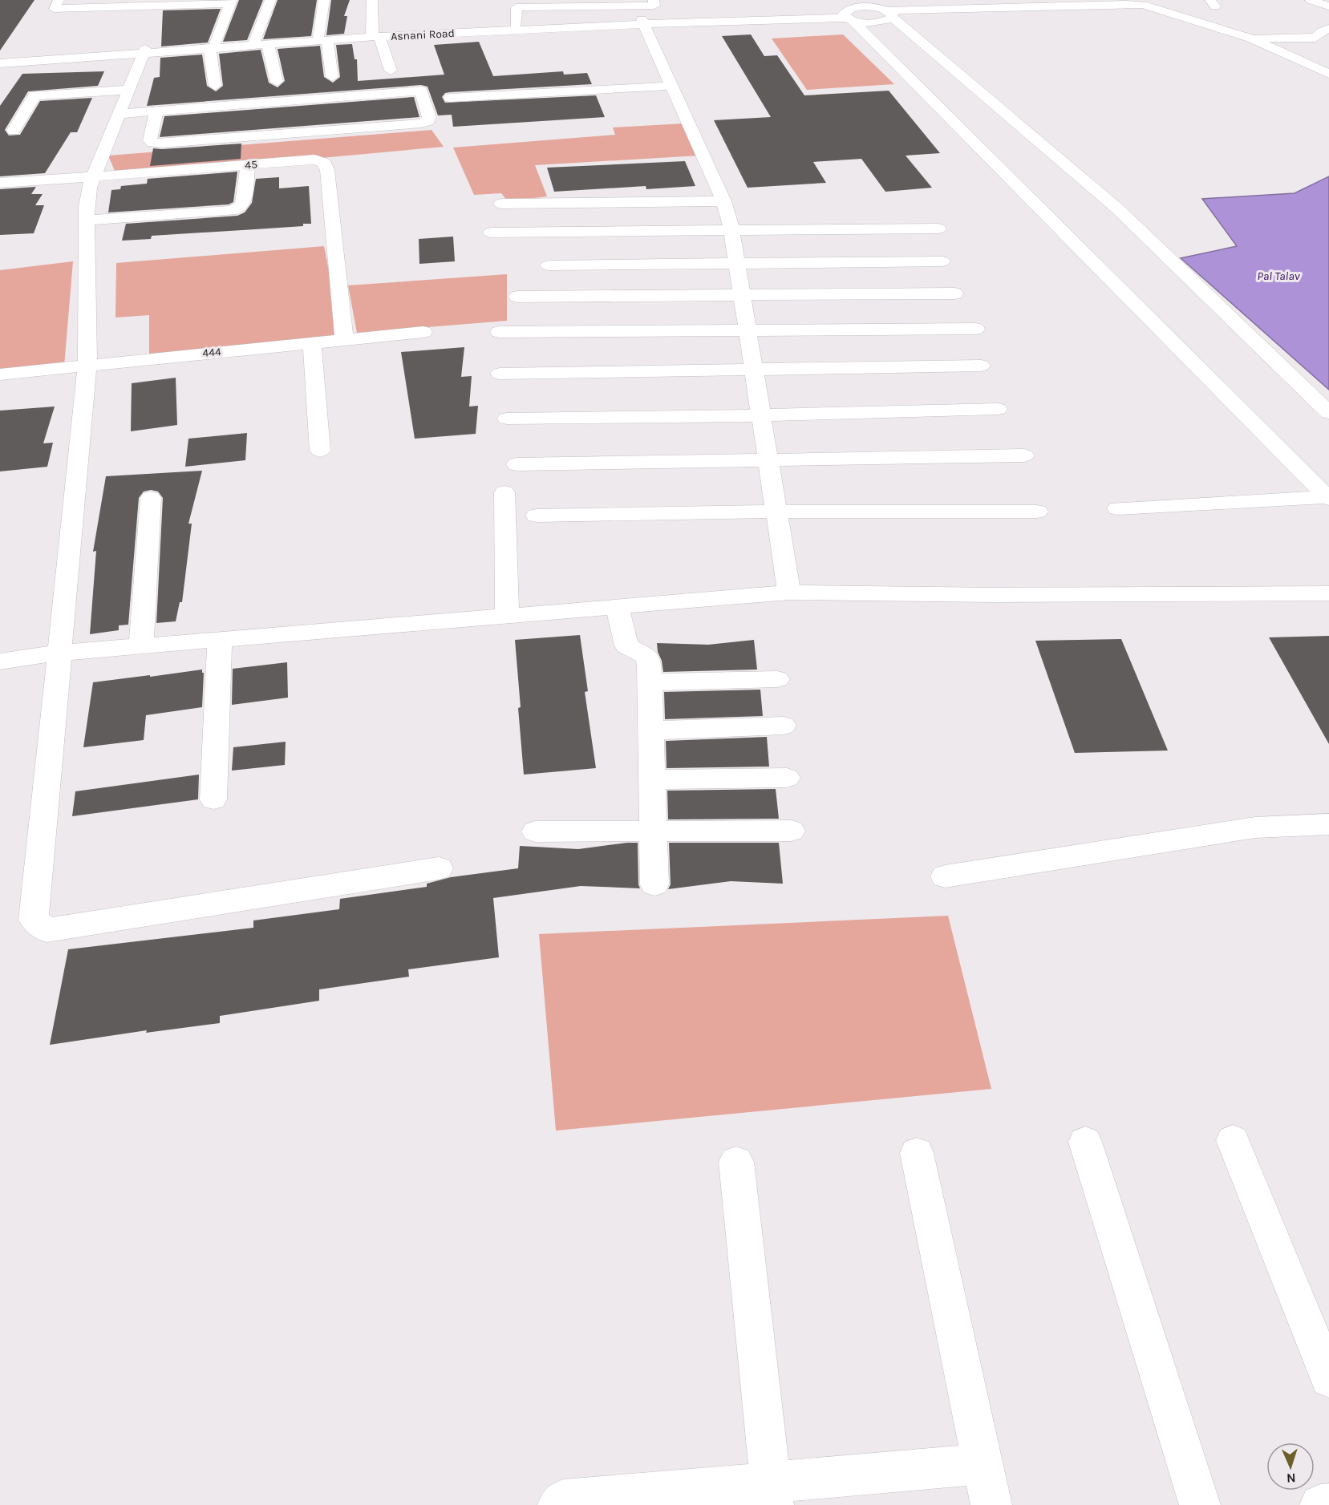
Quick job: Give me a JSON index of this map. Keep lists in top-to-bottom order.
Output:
{
  "streets": {
    "street": ["Asnani Road", "45", "444"]
  },
  "crossings": [
    ["45", "444"]
  ],
  "water": ["Pal Talav"],
  "north": "bottom"
}
